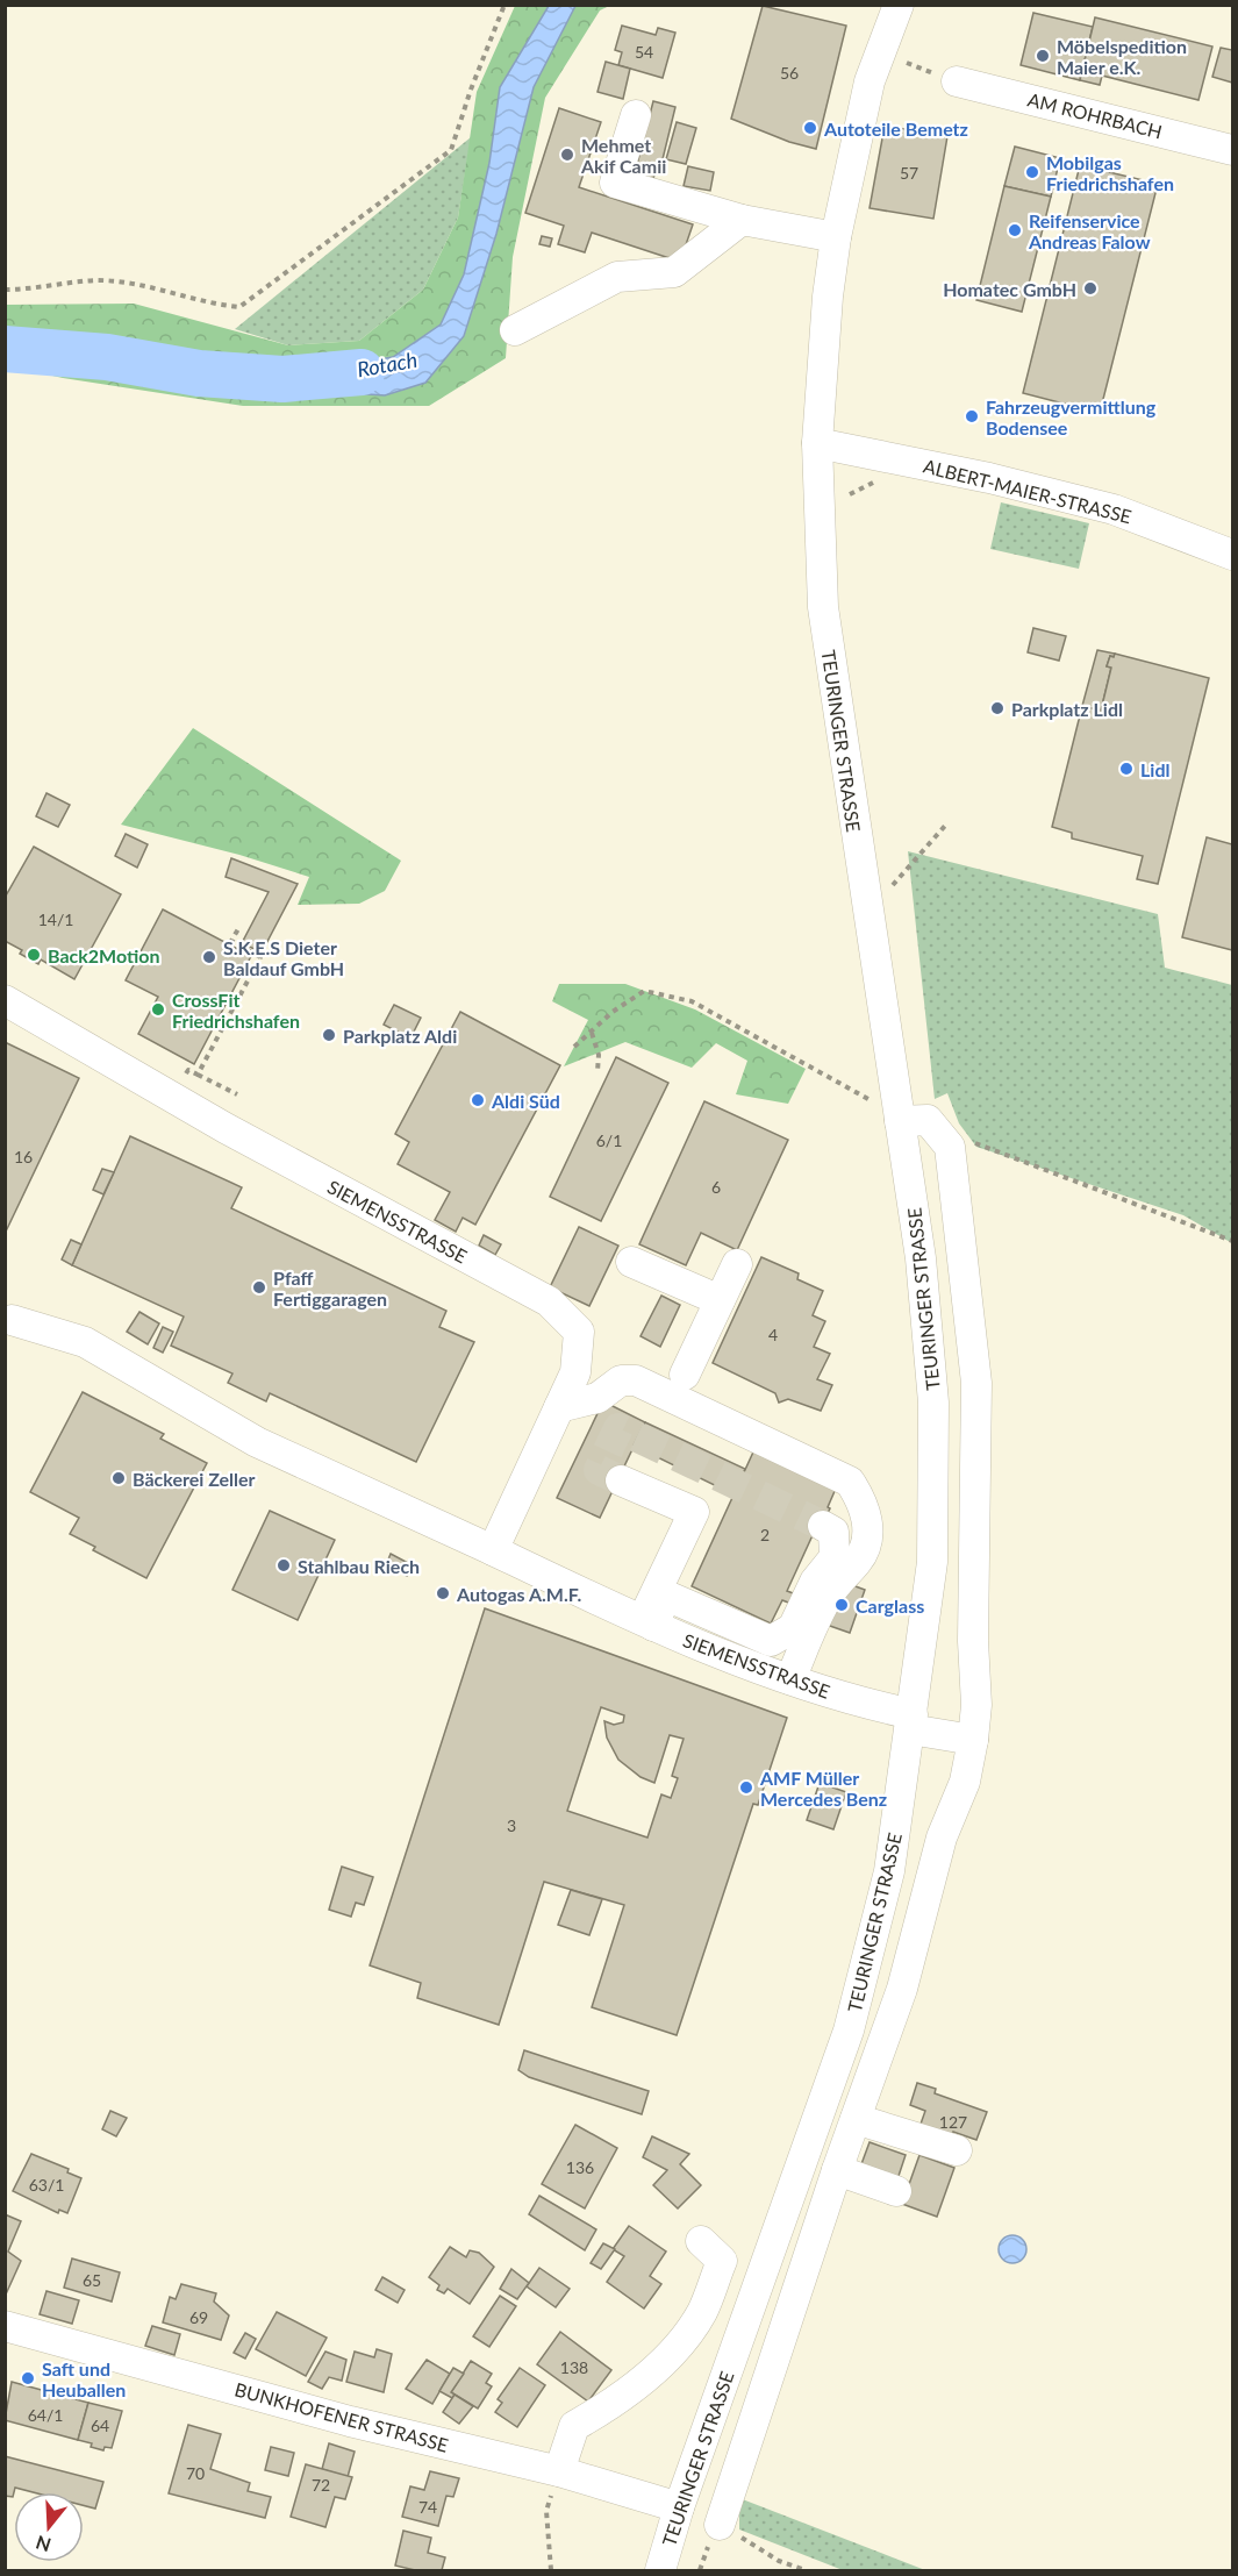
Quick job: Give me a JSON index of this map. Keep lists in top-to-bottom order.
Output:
{
  "streets": {
    "street": [
      "AM ROHRBACH",
      "ALBERT-MAIER-STRASSE",
      "TEURINGER STRASSE",
      "SIEMENSSTRASSE",
      "BUNKHOFENER STRASSE"
    ]
  },
  "crossings": [
    ["ALBERT-MAIER-STRASSE", "TEURINGER STRASSE"],
    ["TEURINGER STRASSE", "SIEMENSSTRASSE"],
    ["TEURINGER STRASSE", "BUNKHOFENER STRASSE"]
  ],
  "water": ["Rotach"],
  "places": [
    "Möbelspedition Maier e.K.",
    "Autoteile Bemetz",
    "Mehmet Akif Camii",
    "Mobilgas Friedrichshafen",
    "Reifenservice Andreas Falow",
    "Homatec GmbH",
    "Fahrzeugvermittlung Bodensee",
    "Parkplatz Lidl",
    "Lidl",
    "Back2Motion",
    "S.K.E.S Dieter Baldauf GmbH",
    "CrossFit Friedrichshafen",
    "Parkplatz Aldi",
    "Aldi Süd",
    "Pfaff Fertiggaragen",
    "Bäckerei Zeller",
    "Stahlbau Riech",
    "Autogas A.M.F.",
    "Carglass",
    "AMF Müller Mercedes Benz",
    "Saft und Heuballen"
  ],
  "house_numbers": [
    "54",
    "56",
    "57",
    "14/1",
    "6/1",
    "16",
    "6",
    "4",
    "2",
    "3",
    "127",
    "136",
    "63/1",
    "65",
    "69",
    "138",
    "64/1",
    "64",
    "70",
    "72",
    "74"
  ],
  "north": "bottom"
}
